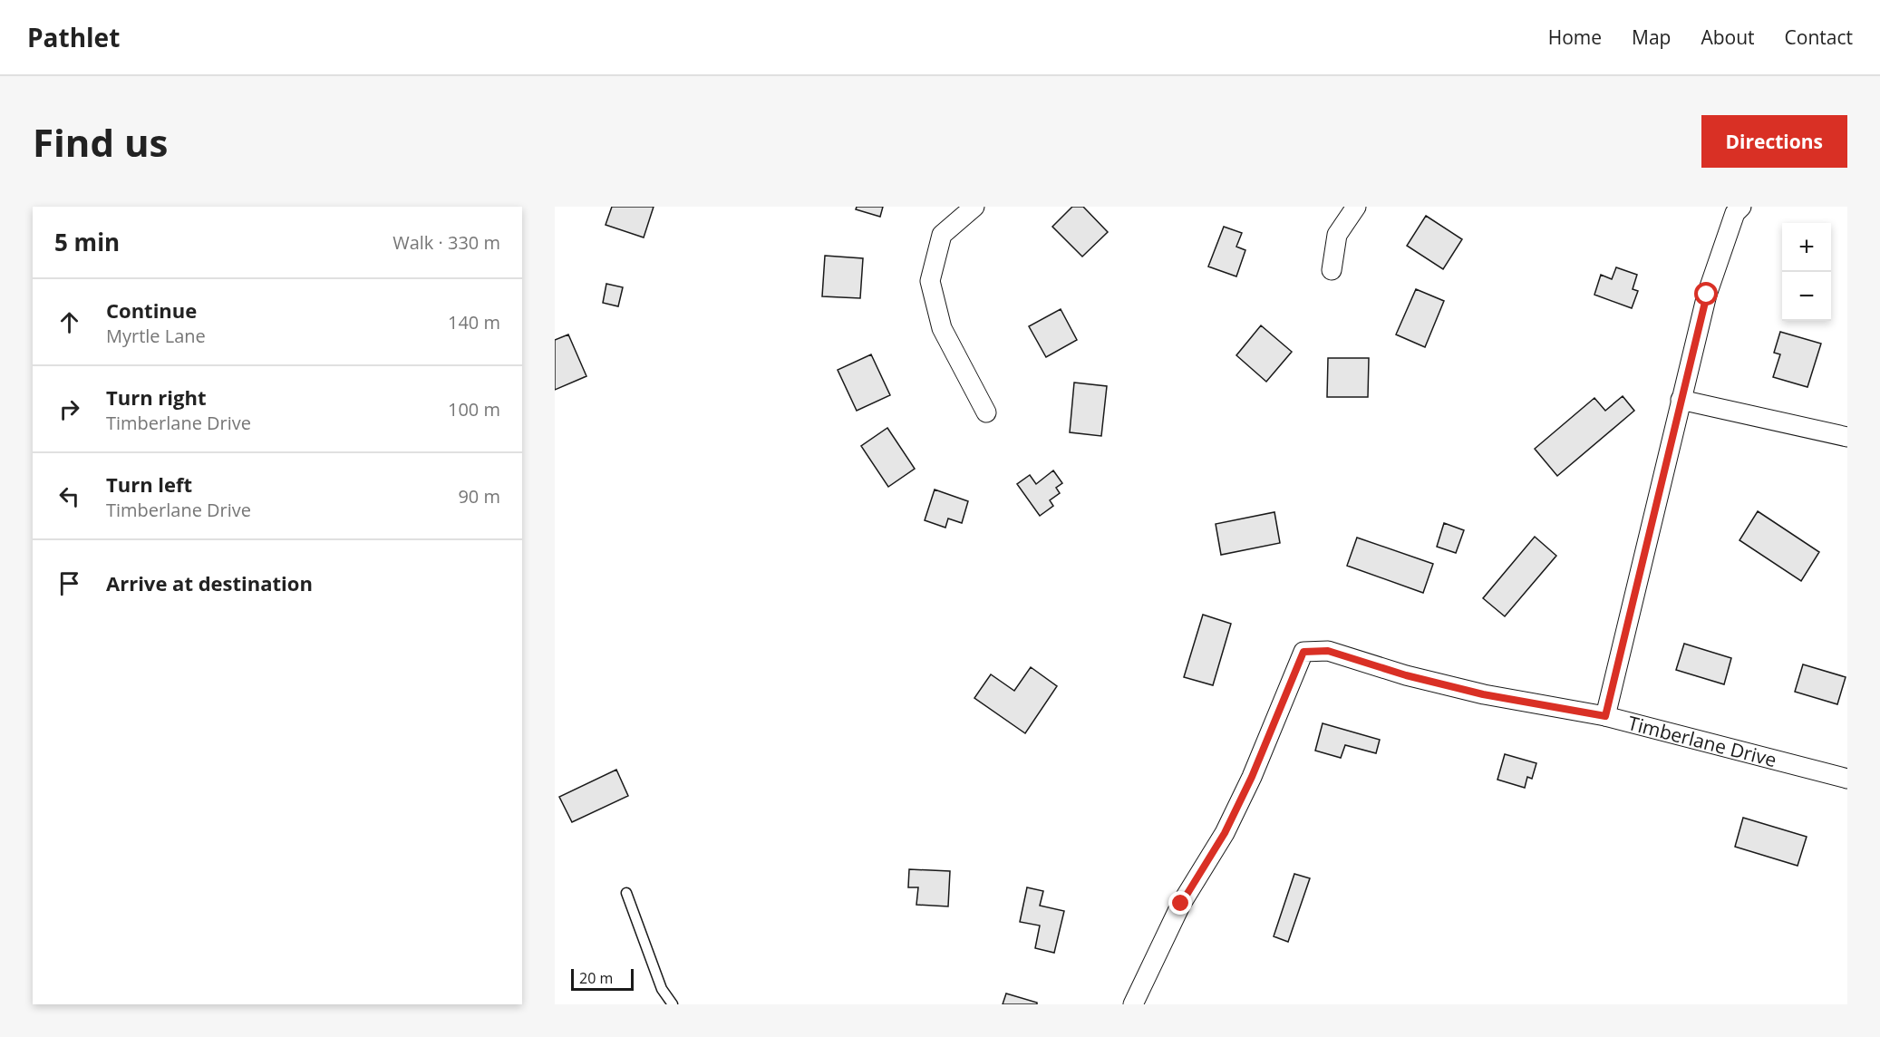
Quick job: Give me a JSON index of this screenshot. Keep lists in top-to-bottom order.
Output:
{
  "streets": {
    "street": ["Timberlane Drive"]
  },
  "scale_bar": "20 m",
  "page": {
    "header": "Pathlet",
    "nav": [
      "Home",
      "Map",
      "About",
      "Contact"
    ],
    "buttons": "Directions",
    "title": "Find us",
    "heading": ["5 min", "Walk · 330 m"],
    "map_buttons": ["+", "−"],
    "list": [
      ["Continue", "Myrtle Lane", "140 m"],
      ["Turn right", "Timberlane Drive", "100 m"],
      ["Turn left", "Timberlane Drive", "90 m"],
      "Arrive at destination"
    ],
    "scale": "20 m"
  }
}
